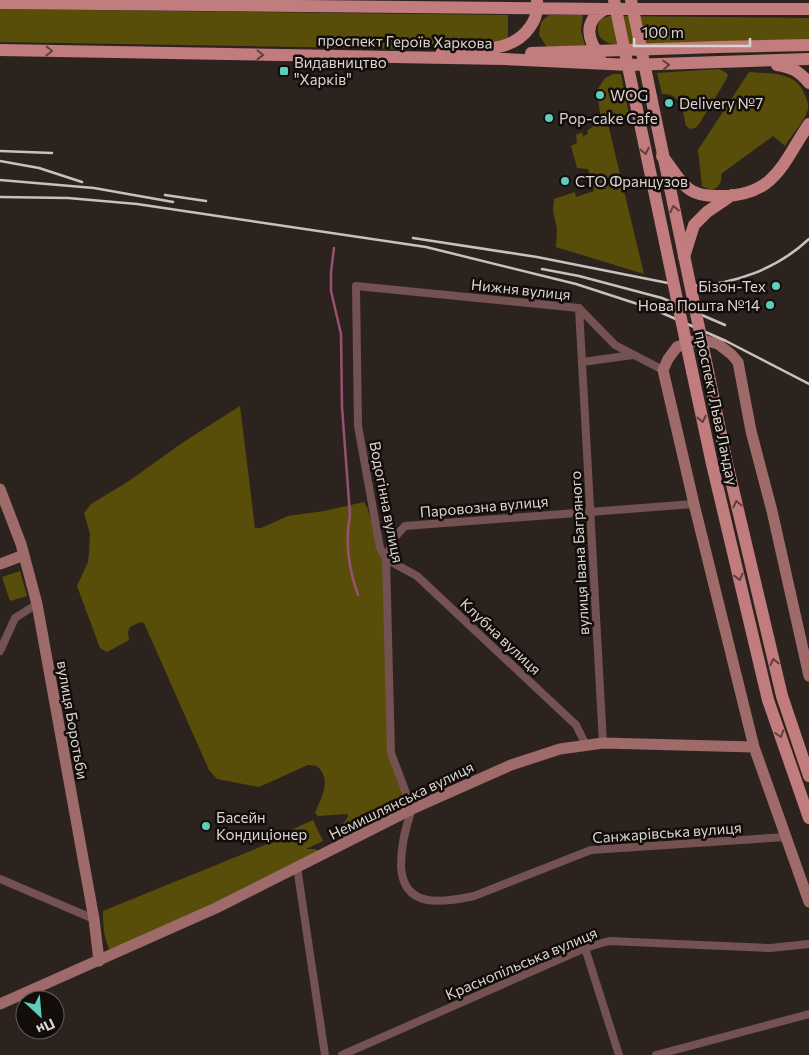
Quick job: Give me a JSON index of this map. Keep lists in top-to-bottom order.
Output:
{
  "streets": {
    "main road": ["проспект Героїв Харкова", "проспект Льва Ландау"],
    "street": [
      "Нижня вулиця",
      "Водогінна вулиця",
      "Паровозна вулиця",
      "вулиця Івана Багряного",
      "Клубна вулиця",
      "вулиця Боротьби",
      "Немишлянська вулиця",
      "Санжарівська вулиця",
      "Краснопільська вулиця"
    ]
  },
  "crossings": [
    ["Нижня вулиця", "Водогінна вулиця"],
    ["Нижня вулиця", "вулиця Івана Багряного"],
    ["Водогінна вулиця", "Паровозна вулиця"],
    ["Водогінна вулиця", "Клубна вулиця"],
    ["Водогінна вулиця", "Немишлянська вулиця"],
    ["Водогінна вулиця", "Санжарівська вулиця"],
    ["Паровозна вулиця", "вулиця Івана Багряного"],
    ["Паровозна вулиця", "Клубна вулиця"],
    ["вулиця Івана Багряного", "Немишлянська вулиця"],
    ["Клубна вулиця", "Немишлянська вулиця"],
    ["вулиця Боротьби", "Немишлянська вулиця"],
    ["Немишлянська вулиця", "Санжарівська вулиця"]
  ],
  "places": {
    "transit": ["Видавництво \"Харків\""],
    "other": [
      "WOG",
      "Delivery №7",
      "Pop-cake Cafe",
      "СТО Французов",
      "Бізон-Тех",
      "Нова Пошта №14",
      "Басейн Кондиціонер"
    ]
  },
  "scale_bar": "100 m",
  "north": "bottom right"
}
